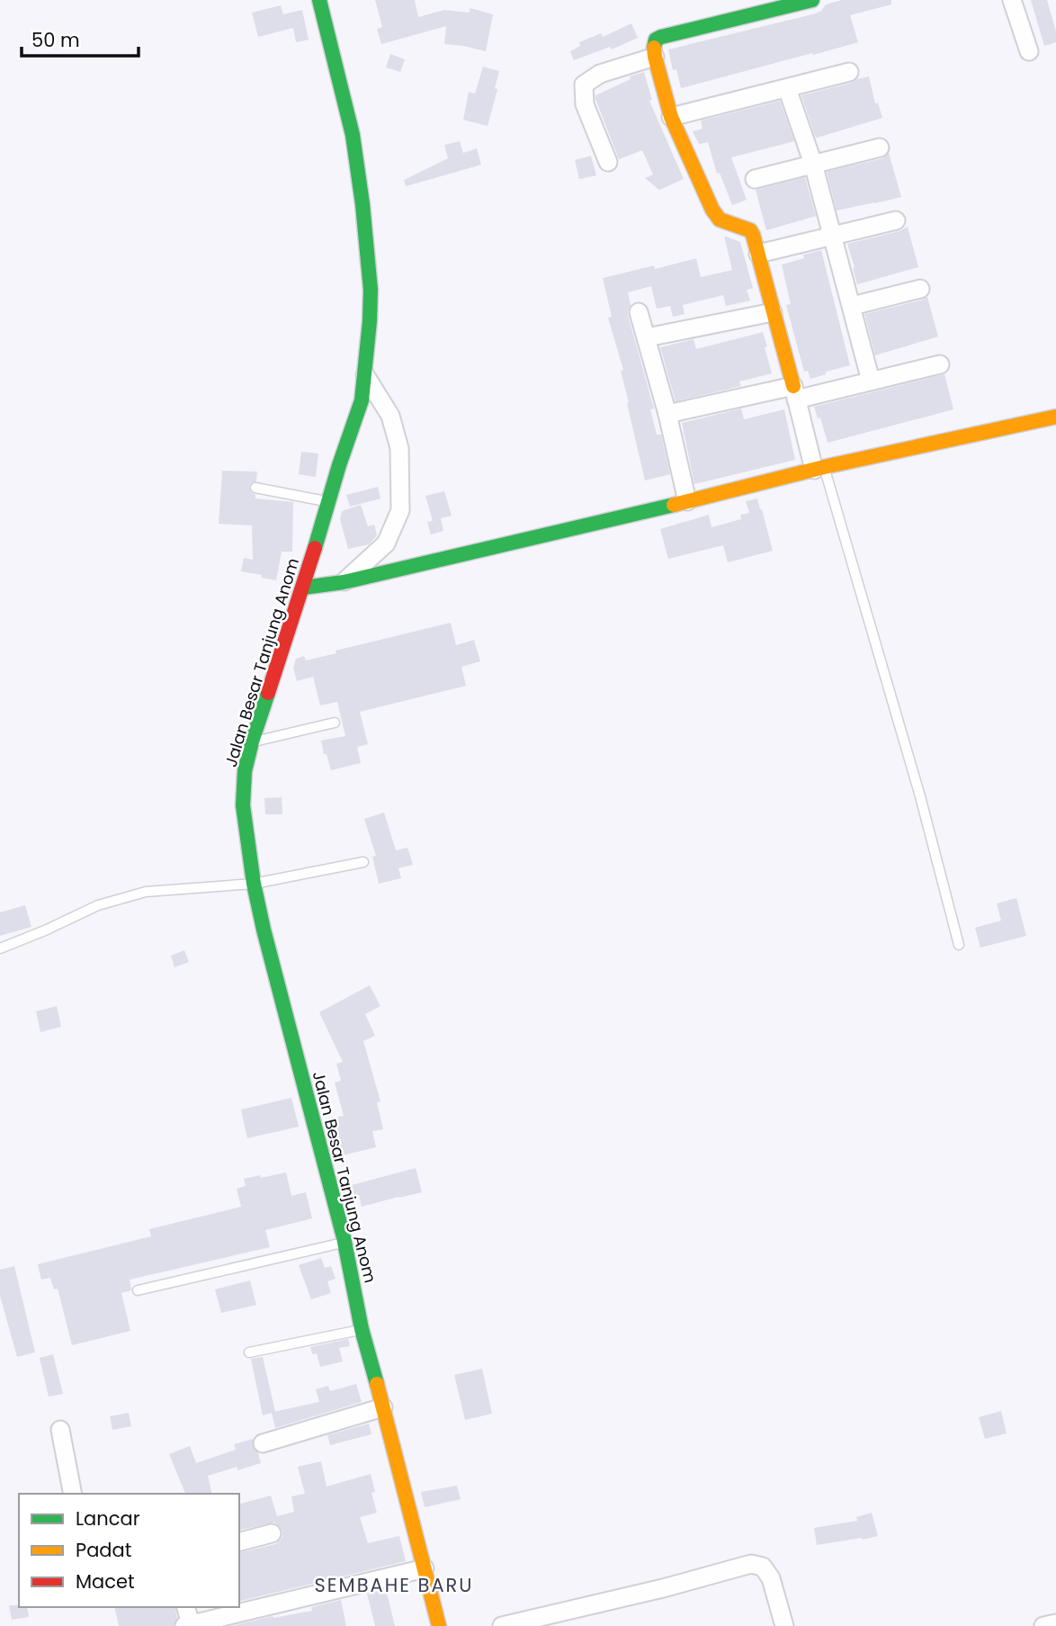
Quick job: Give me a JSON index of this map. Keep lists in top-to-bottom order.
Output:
{
  "streets": {
    "main road": ["Jalan Besar Tanjung Anom"]
  },
  "districts": ["SEMBAHE BARU"],
  "legend": ["Lancar", "Padat", "Macet"],
  "scale_bar": "50 m"
}
